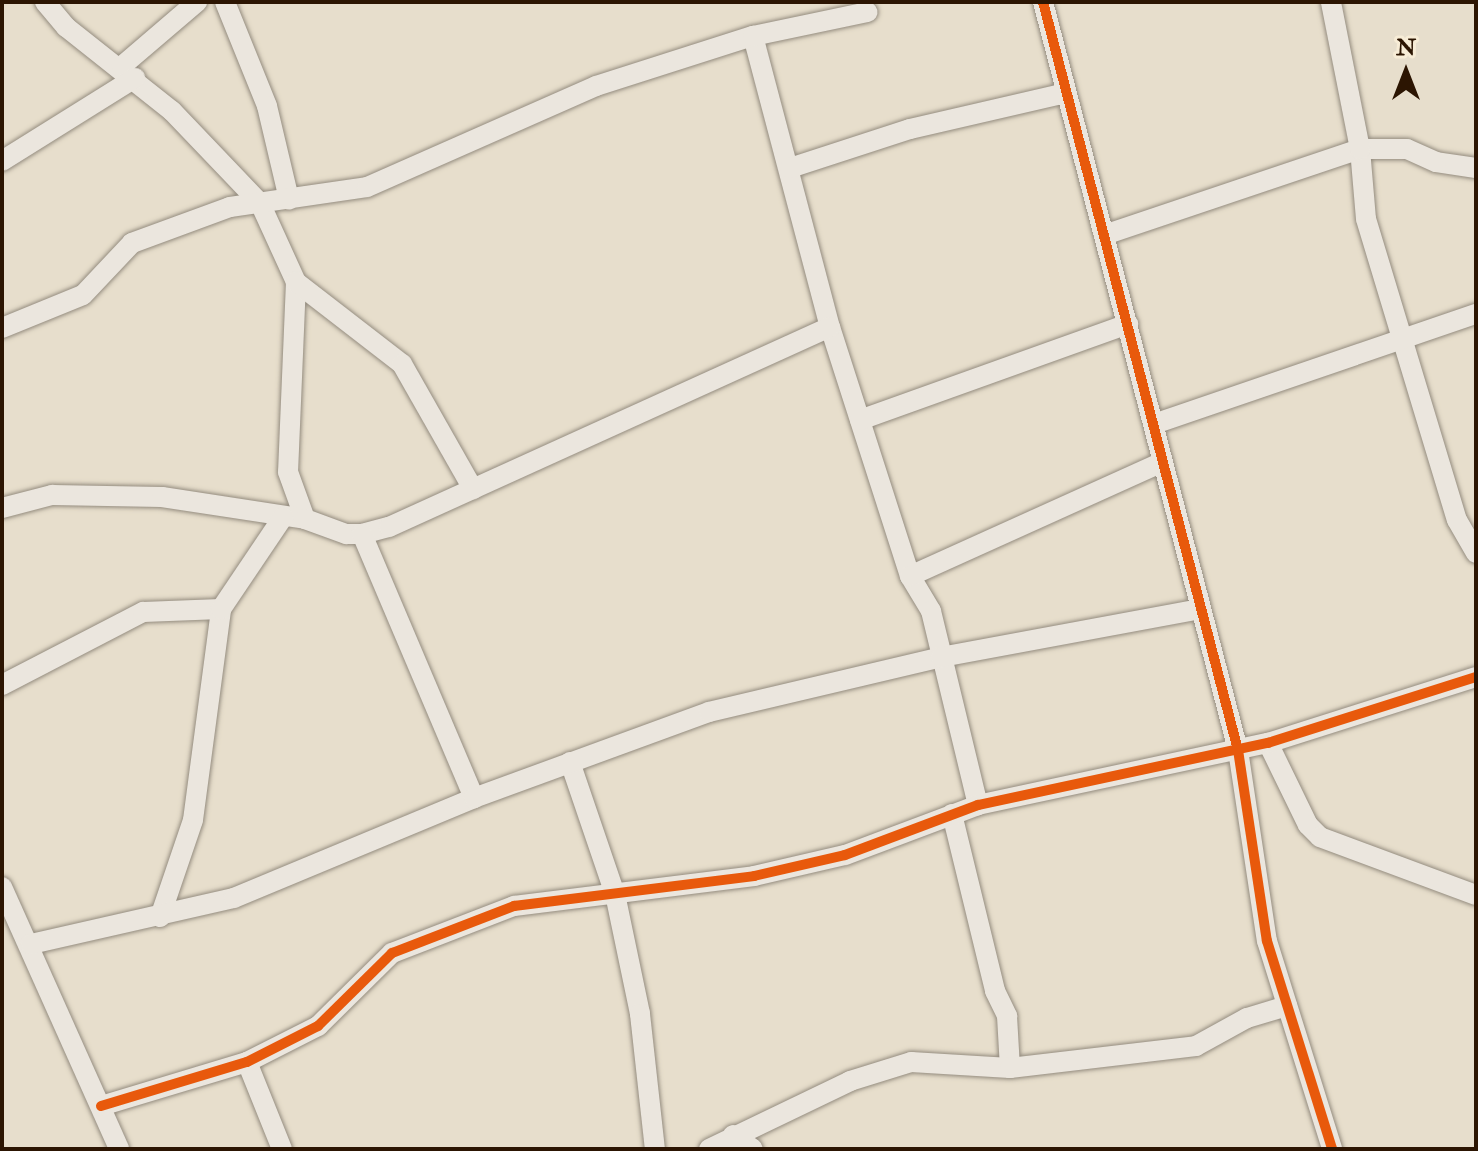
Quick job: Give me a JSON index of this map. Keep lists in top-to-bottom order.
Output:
{
  "north": "top"
}
